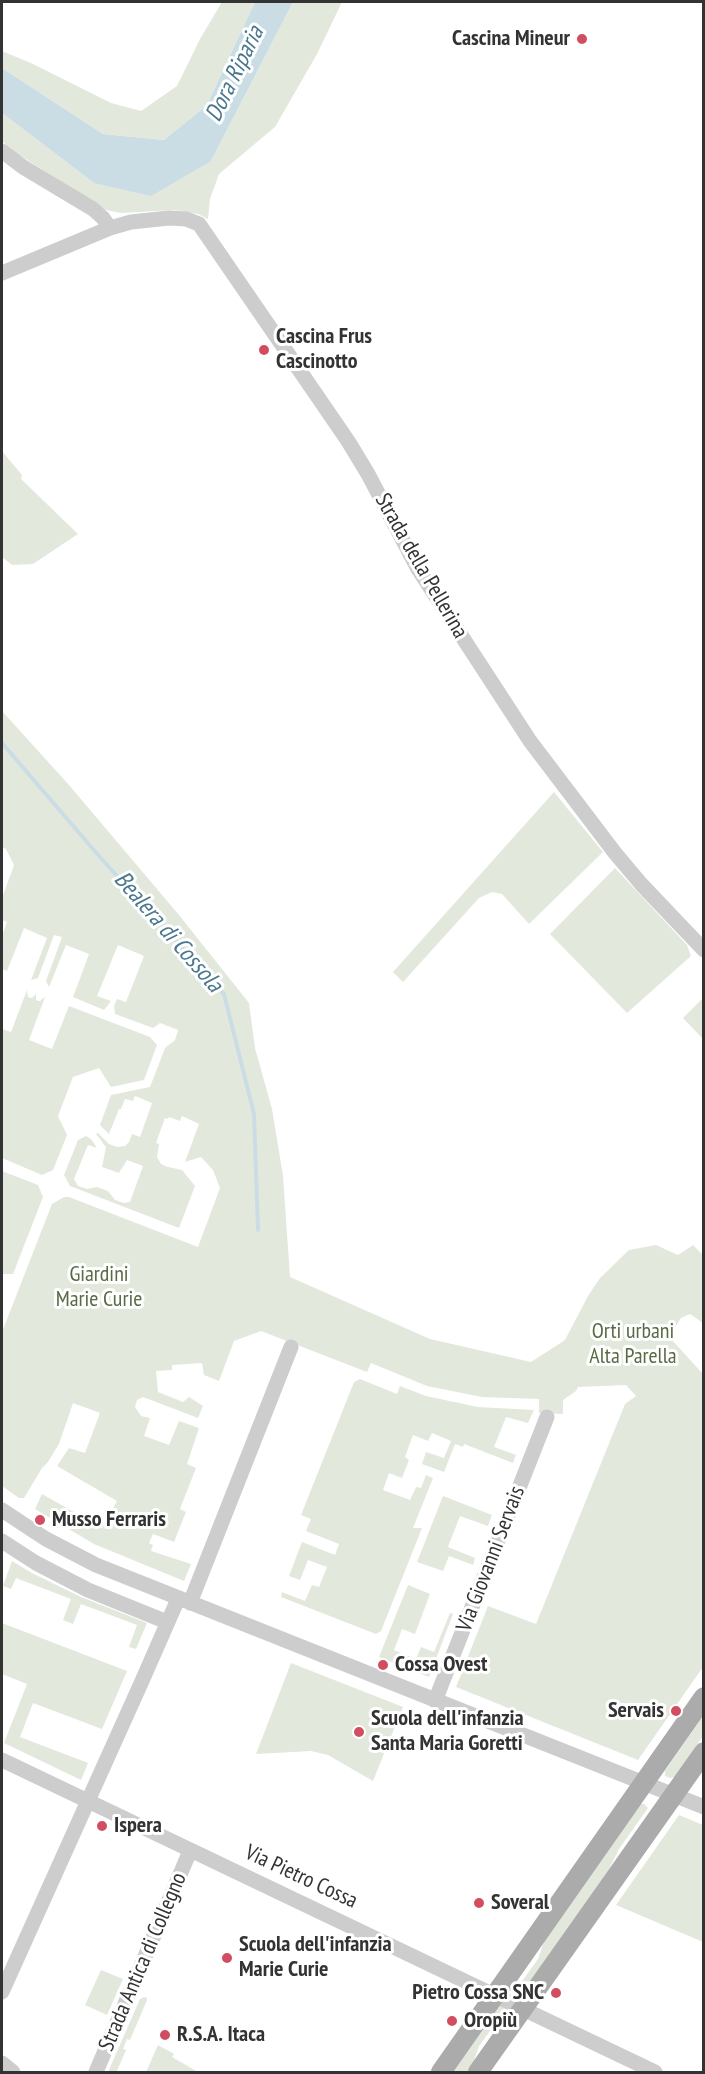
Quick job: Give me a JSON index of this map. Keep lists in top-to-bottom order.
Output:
{
  "streets": {
    "street": [
      "Strada della Pellerina",
      "Via Giovanni Servais",
      "Via Pietro Cossa",
      "Strada Antica di Collegno"
    ]
  },
  "crossings": [
    ["Via Pietro Cossa", "Strada Antica di Collegno"]
  ],
  "water": ["Dora Riparia", "Bealera di Cossola"],
  "parks": ["Giardini Marie Curie", "Orti urbani Alta Parella"],
  "places": [
    "Cascina Mineur",
    "Cascina Frus Cascinotto",
    "Musso Ferraris",
    "Cossa Ovest",
    "Servais",
    "Scuola dell'infanzia Santa Maria Goretti",
    "Ispera",
    "Soveral",
    "Scuola dell'infanzia Marie Curie",
    "Pietro Cossa SNC",
    "Oropiù",
    "R.S.A. Itaca"
  ]
}
